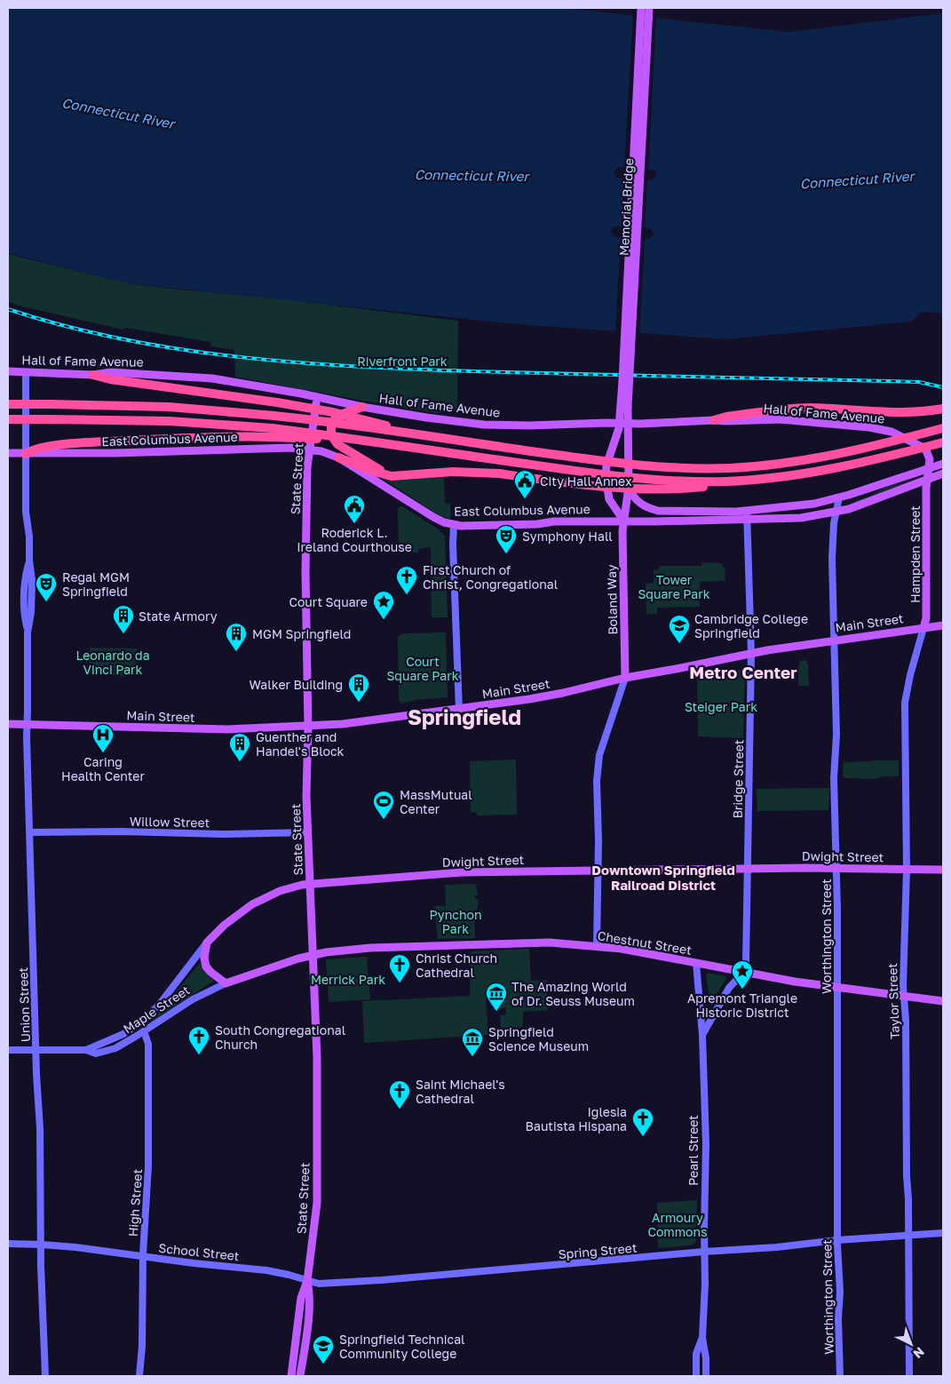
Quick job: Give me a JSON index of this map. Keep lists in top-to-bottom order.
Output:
{
  "streets": {
    "main road": [
      "Memorial Bridge",
      "Hall of Fame Avenue",
      "East Columbus Avenue",
      "State Street",
      "Hampden Street",
      "Boland Way",
      "Main Street",
      "Dwight Street",
      "Chestnut Street",
      "Maple Street"
    ],
    "street": [
      "Bridge Street",
      "Willow Street",
      "Worthington Street",
      "Taylor Street",
      "Union Street",
      "Pearl Street",
      "High Street",
      "Spring Street",
      "School Street"
    ]
  },
  "crossings": [
    ["Memorial Bridge", "Boland Way"],
    ["Hall of Fame Avenue", "State Street"],
    ["Hall of Fame Avenue", "Hampden Street"],
    ["Hall of Fame Avenue", "Boland Way"],
    ["Hall of Fame Avenue", "Union Street"],
    ["East Columbus Avenue", "State Street"],
    ["East Columbus Avenue", "Hampden Street"],
    ["East Columbus Avenue", "Boland Way"],
    ["East Columbus Avenue", "Bridge Street"],
    ["East Columbus Avenue", "Worthington Street"],
    ["East Columbus Avenue", "Union Street"],
    ["State Street", "Main Street"],
    ["State Street", "Willow Street"],
    ["State Street", "Dwight Street"],
    ["State Street", "Chestnut Street"],
    ["State Street", "Maple Street"],
    ["State Street", "Spring Street"],
    ["State Street", "School Street"],
    ["Hampden Street", "Main Street"],
    ["Hampden Street", "Taylor Street"],
    ["Boland Way", "Main Street"],
    ["Main Street", "Bridge Street"],
    ["Main Street", "Worthington Street"],
    ["Main Street", "Taylor Street"],
    ["Main Street", "Union Street"],
    ["Bridge Street", "Dwight Street"],
    ["Bridge Street", "Chestnut Street"],
    ["Willow Street", "Union Street"],
    ["Dwight Street", "Worthington Street"],
    ["Dwight Street", "Taylor Street"],
    ["Dwight Street", "Maple Street"],
    ["Worthington Street", "Chestnut Street"],
    ["Worthington Street", "Spring Street"],
    ["Chestnut Street", "Taylor Street"],
    ["Chestnut Street", "Maple Street"],
    ["Chestnut Street", "Pearl Street"],
    ["Taylor Street", "Spring Street"],
    ["Union Street", "Maple Street"],
    ["Union Street", "School Street"],
    ["Maple Street", "High Street"],
    ["Pearl Street", "Spring Street"],
    ["High Street", "School Street"],
    ["Spring Street", "School Street"]
  ],
  "districts": ["Metro Center", "Springfield", "Downtown Springfield Railroad District"],
  "water": ["Connecticut River"],
  "parks": [
    "Riverfront Park",
    "Tower Square Park",
    "Leonardo da Vinci Park",
    "Court Square Park",
    "Steiger Park",
    "Pynchon Park",
    "Merrick Park",
    "Armoury Commons"
  ],
  "places": {
    "public building": ["City Hall Annex", "Roderick L. Ireland Courthouse"],
    "theatre": ["Symphony Hall", "Regal MGM Springfield"],
    "church": [
      "First Church of Christ, Congregational",
      "Christ Church Cathedral",
      "South Congregational Church",
      "Saint Michael's Cathedral",
      "Iglesia Bautista Hispana"
    ],
    "place": ["Court Square", "Apremont Triangle Historic District"],
    "building": [
      "State Armory",
      "MGM Springfield",
      "Walker Building",
      "Guenther and Handel's Block"
    ],
    "school or university": ["Cambridge College Springfield", "Springfield Technical Community College"],
    "hospital": ["Caring Health Center"],
    "sports": ["MassMutual Center"],
    "museum": ["The Amazing World of Dr. Seuss Museum", "Springfield Science Museum"]
  },
  "north": "bottom right"
}
